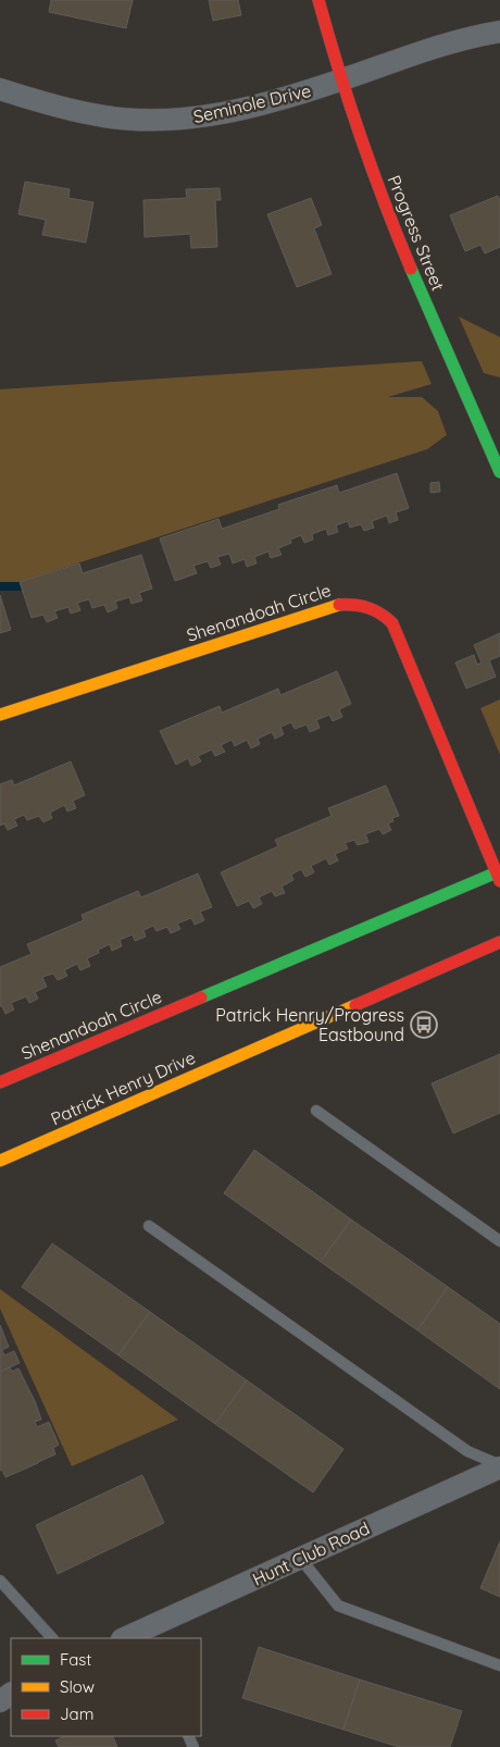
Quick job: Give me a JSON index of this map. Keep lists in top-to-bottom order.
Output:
{
  "streets": {
    "street": [
      "Seminole Drive",
      "Progress Street",
      "Shenandoah Circle",
      "Patrick Henry Drive",
      "Hunt Club Road"
    ]
  },
  "crossings": [
    ["Seminole Drive", "Progress Street"]
  ],
  "places": {
    "bus stop": ["Patrick Henry/Progress Eastbound"]
  },
  "legend": ["Fast", "Slow", "Jam"]
}
